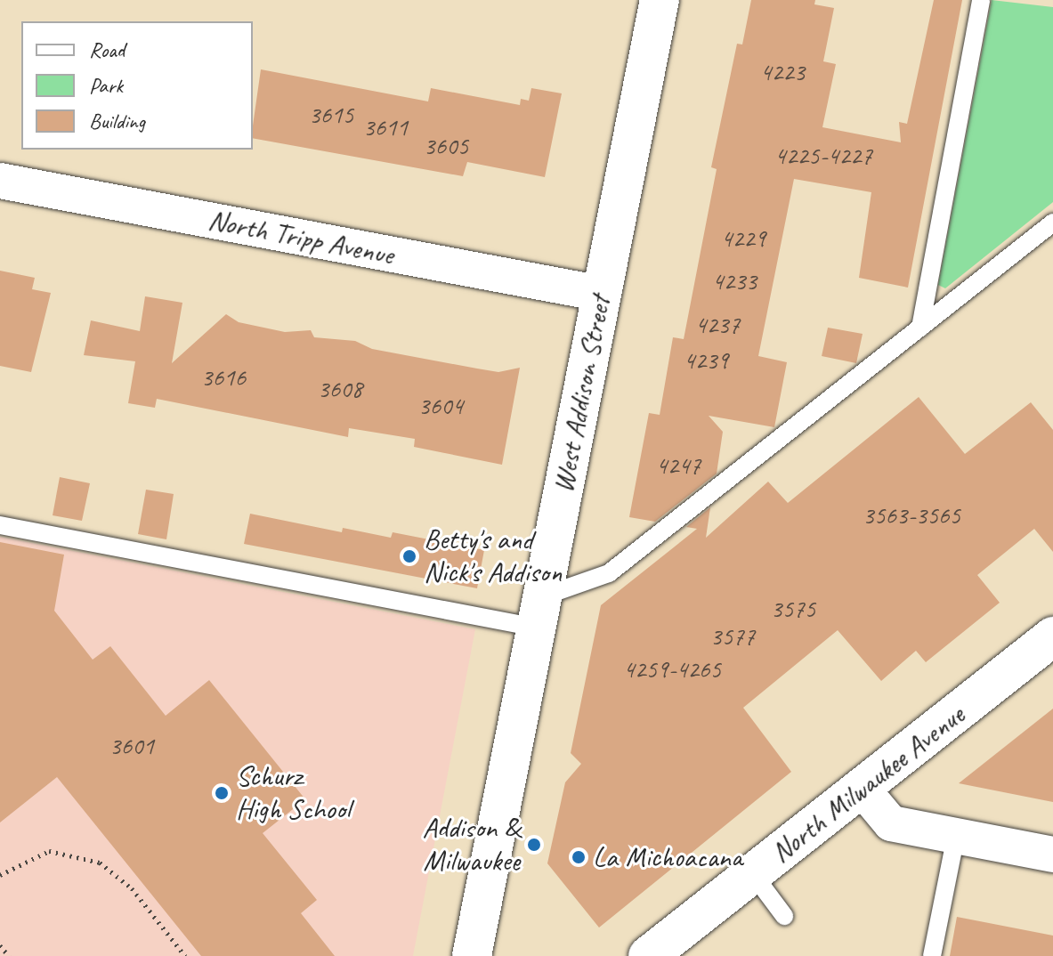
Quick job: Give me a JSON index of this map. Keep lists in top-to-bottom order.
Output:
{
  "streets": {
    "street": ["North Tripp Avenue", "West Addison Street", "North Milwaukee Avenue"]
  },
  "crossings": [
    ["North Tripp Avenue", "West Addison Street"]
  ],
  "places": [
    "Betty's and Nick's Addison",
    "Schurz High School",
    "Addison & Milwaukee",
    "La Michoacana"
  ],
  "house_numbers": [
    "4223",
    "3615",
    "3611",
    "3605",
    "4225-4227",
    "4229",
    "4233",
    "4237",
    "4239",
    "3616",
    "3608",
    "3604",
    "4247",
    "3563-3565",
    "3575",
    "3577",
    "4259-4265",
    "3601"
  ],
  "legend": ["Road", "Park", "Building"]
}
